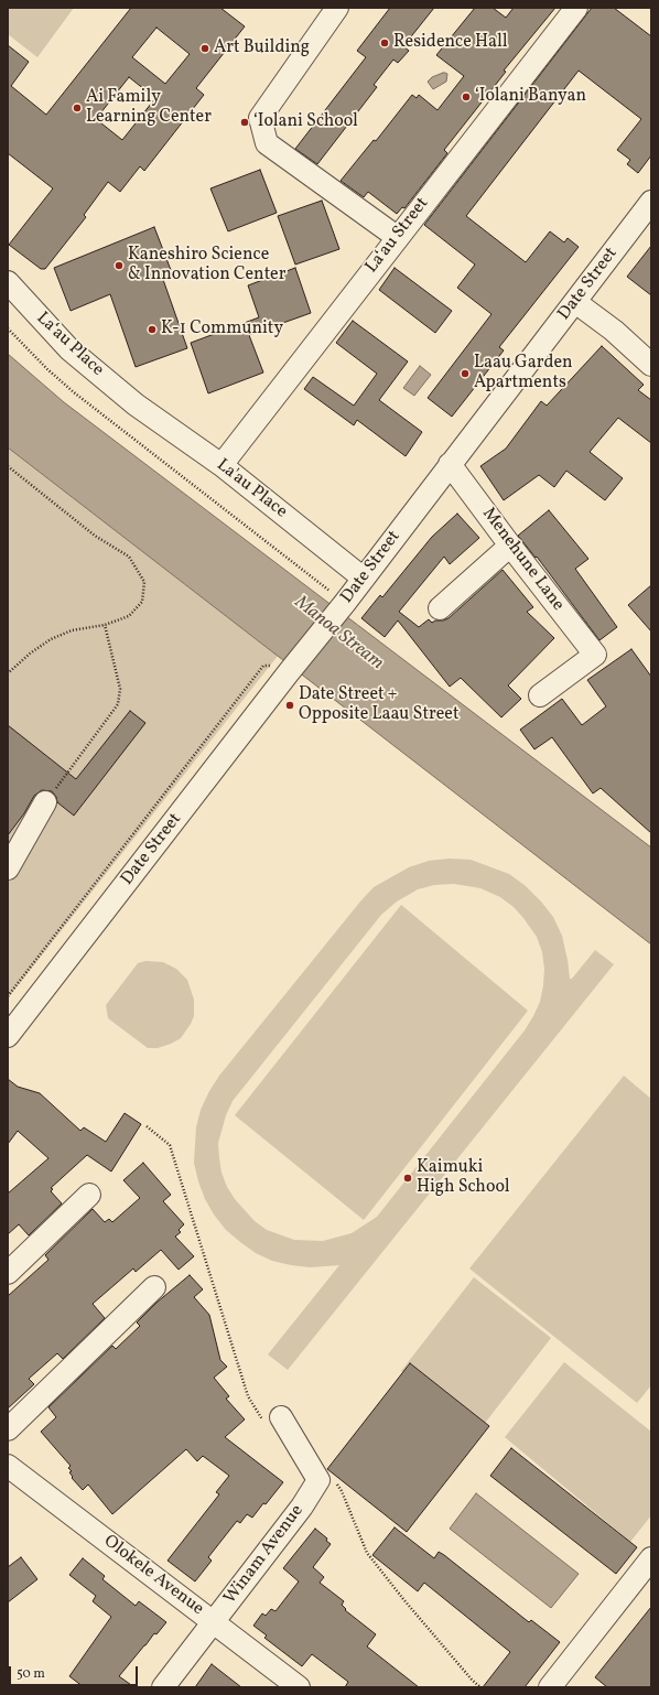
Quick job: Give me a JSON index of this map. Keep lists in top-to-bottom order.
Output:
{
  "streets": {
    "street": [
      "Laʻau Street",
      "Date Street",
      "Laʻau Place",
      "La'au Place",
      "Menehune Lane",
      "Winam Avenue",
      "Olokele Avenue"
    ]
  },
  "crossings": [
    ["Laʻau Street", "La'au Place"],
    ["Date Street", "La'au Place"],
    ["Date Street", "Menehune Lane"],
    ["Laʻau Place", "La'au Place"],
    ["Winam Avenue", "Olokele Avenue"]
  ],
  "water": ["Manoa Stream"],
  "places": [
    "Residence Hall",
    "Art Building",
    "ʻIolani Banyan",
    "Ai Family Learning Center",
    "ʻIolani School",
    "Kaneshiro Science & Innovation Center",
    "K-1 Community",
    "Laau Garden Apartments",
    "Date Street + Opposite Laau Street",
    "Kaimuki High School"
  ],
  "scale_bar": "50 m"
}
